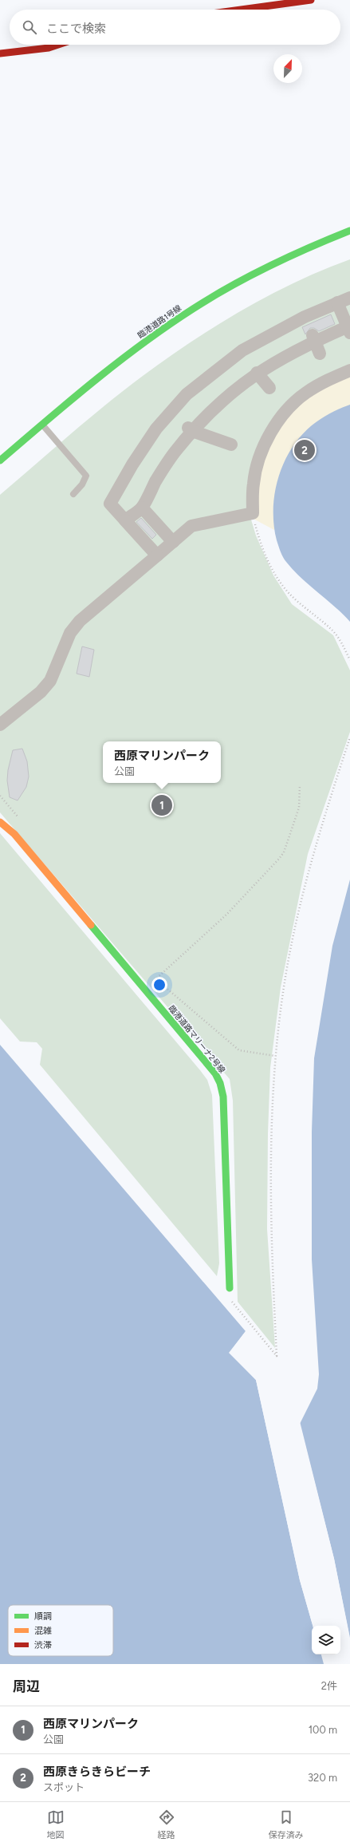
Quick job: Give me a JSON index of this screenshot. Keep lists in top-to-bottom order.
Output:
{
  "streets": {
    "main road": ["臨港道路1号線", "臨港道路マリーナ2号線"]
  },
  "legend": ["順調", "混雑", "渋滞"],
  "north": "top right",
  "page": {
    "search": "ここで検索",
    "pins": ["2", "1"],
    "popup": ["西原マリンパーク", "公園"],
    "heading": ["周辺", "2件"],
    "list": [
      {
        "mark": "1",
        "name": "西原マリンパーク",
        "note": "公園",
        "value": "100 m"
      },
      {
        "mark": "2",
        "name": "西原きらきらビーチ",
        "note": "スポット",
        "value": "320 m"
      }
    ],
    "nav": ["地図", "経路", "保存済み"]
  }
}
